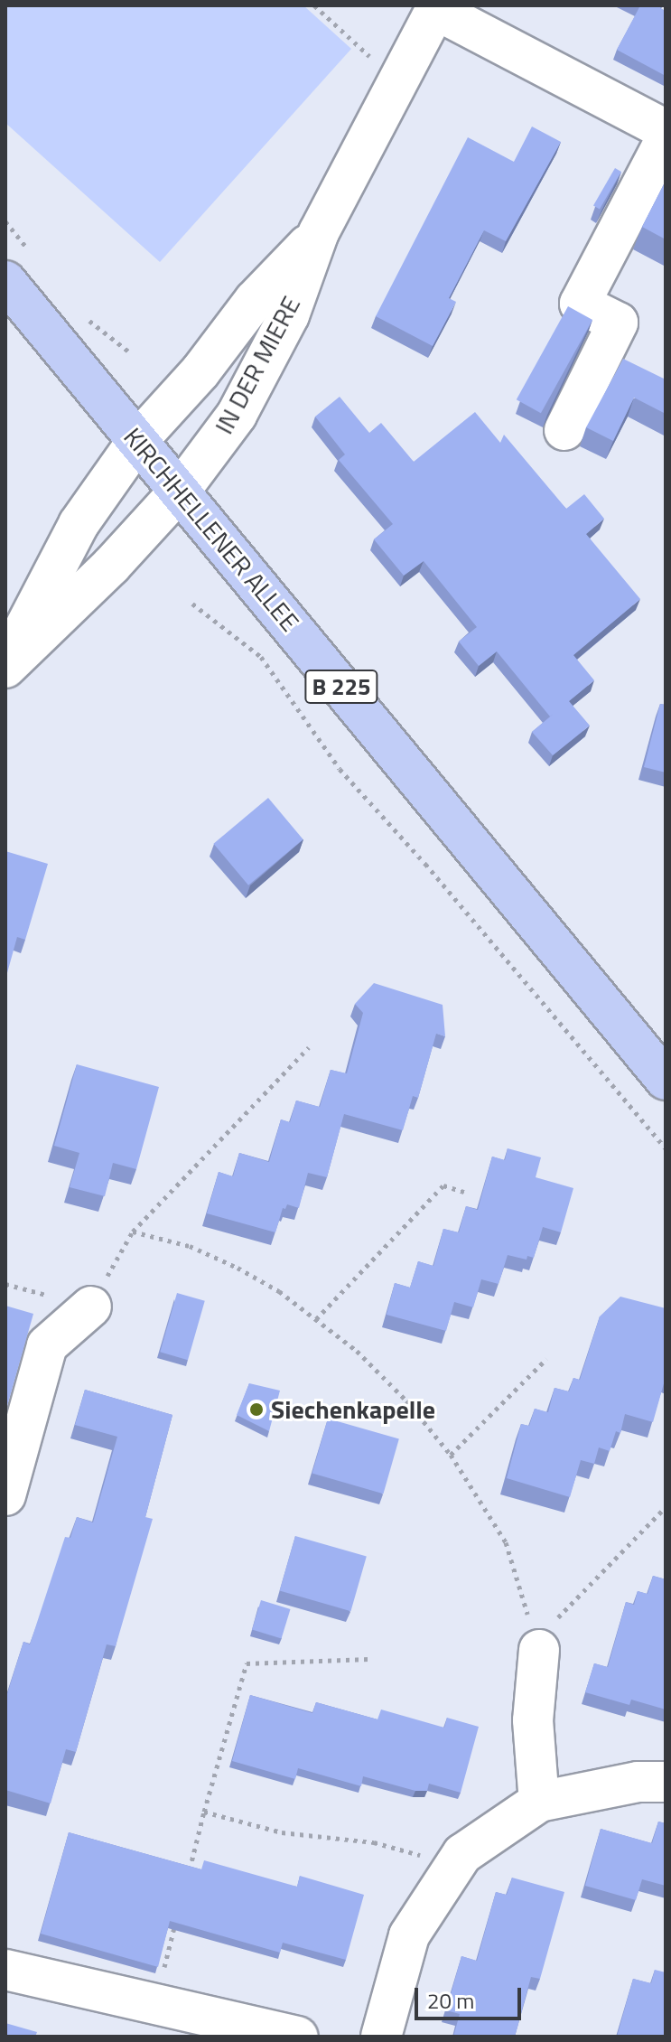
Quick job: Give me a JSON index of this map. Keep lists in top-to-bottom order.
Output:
{
  "streets": {
    "main road": ["KIRCHHELLENER ALLEE", "B 225"],
    "street": ["IN DER MIERE"]
  },
  "crossings": [
    ["IN DER MIERE", "KIRCHHELLENER ALLEE"]
  ],
  "places": ["Siechenkapelle"],
  "scale_bar": "20 m"
}
